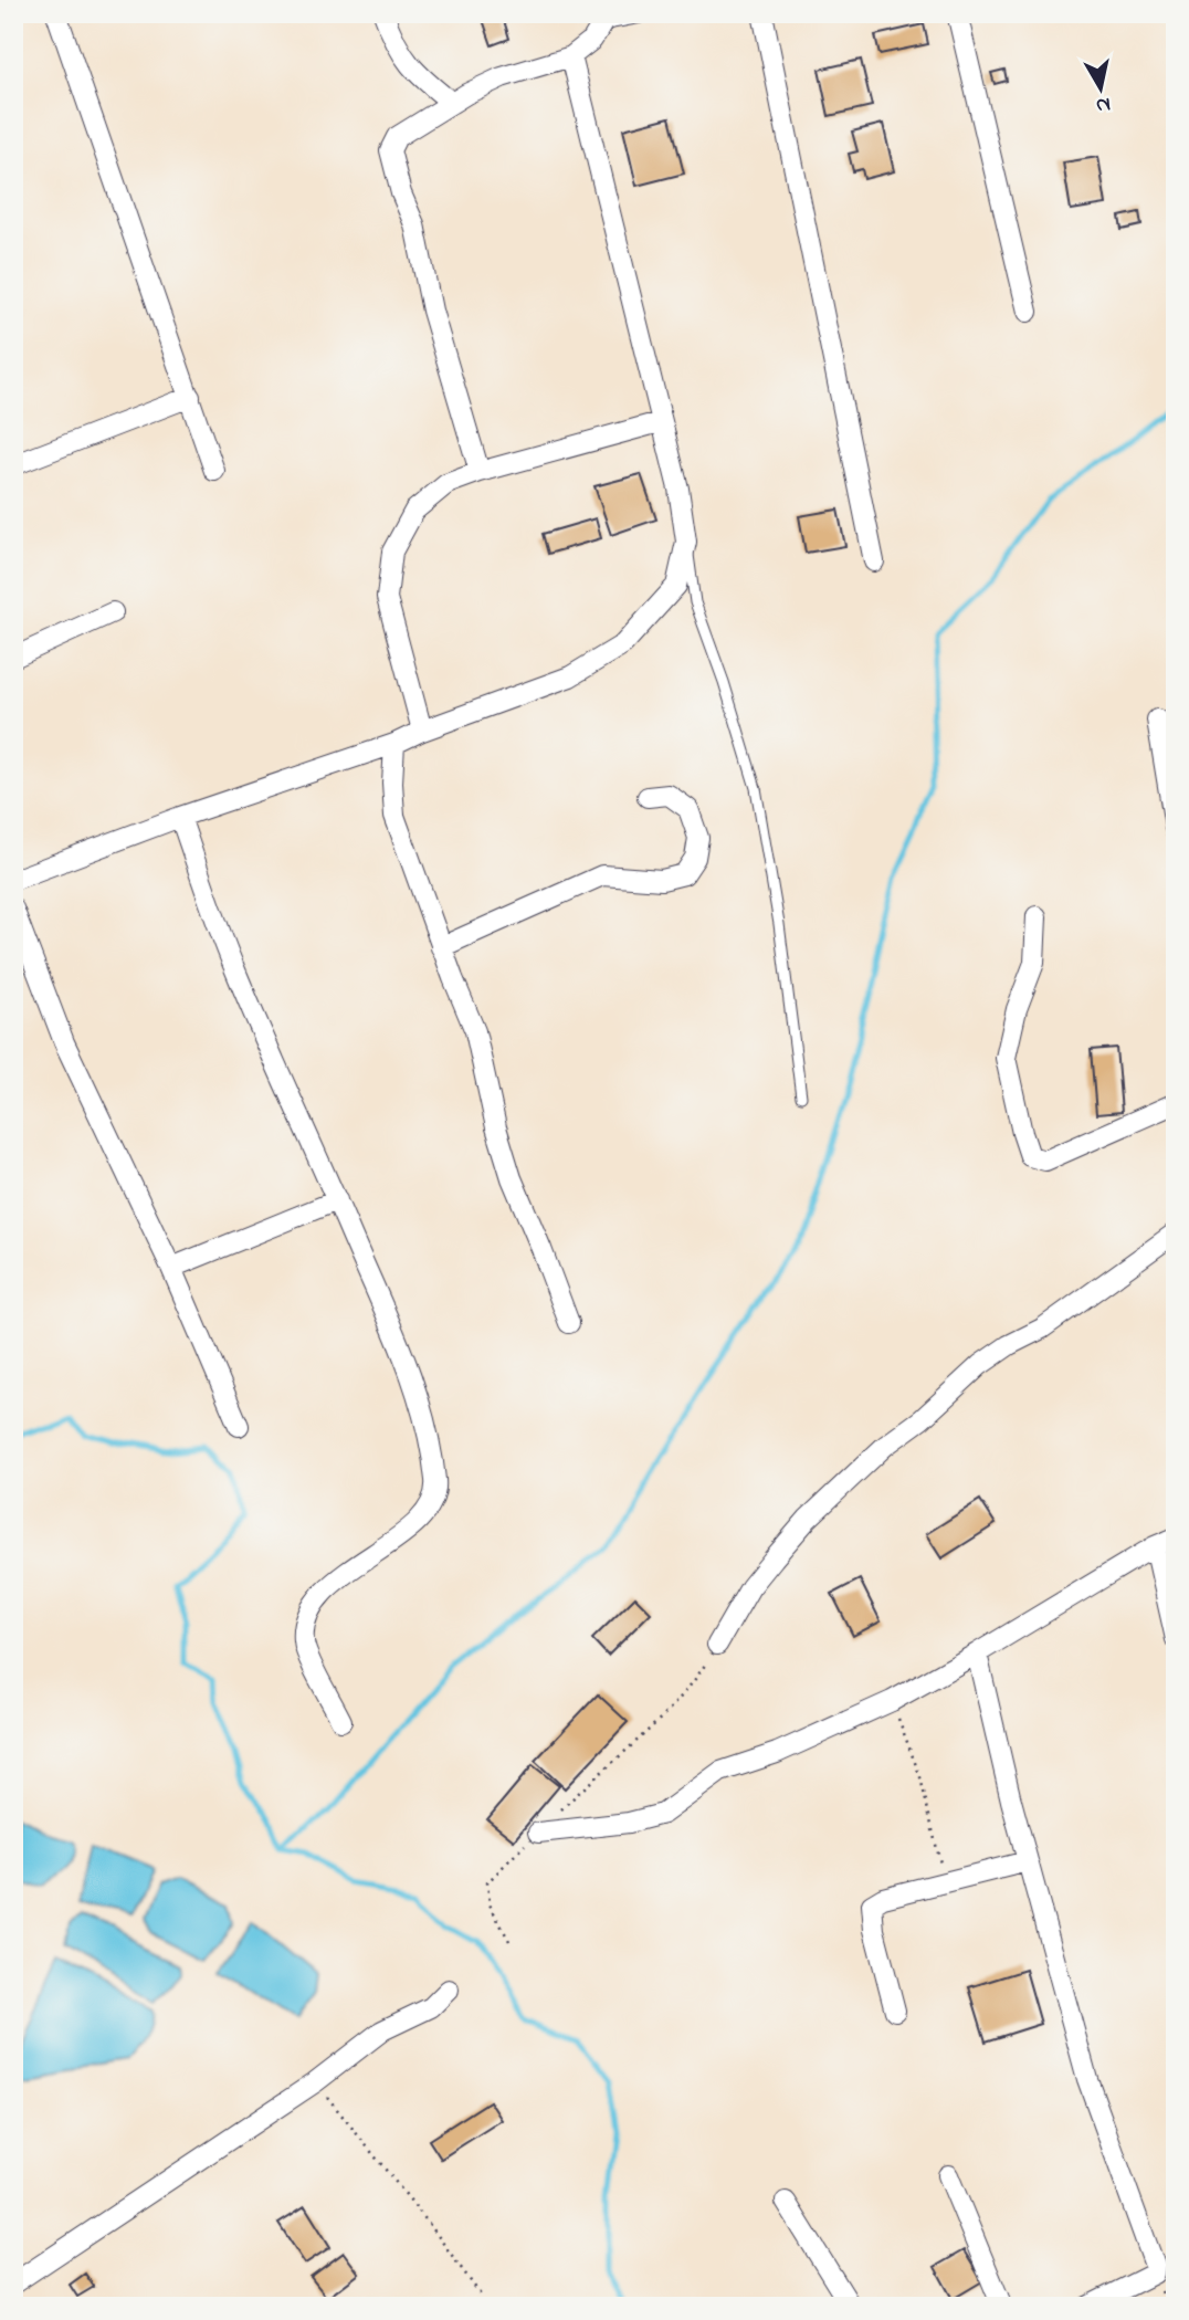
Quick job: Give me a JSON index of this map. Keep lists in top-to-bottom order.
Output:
{
  "north": "bottom"
}
